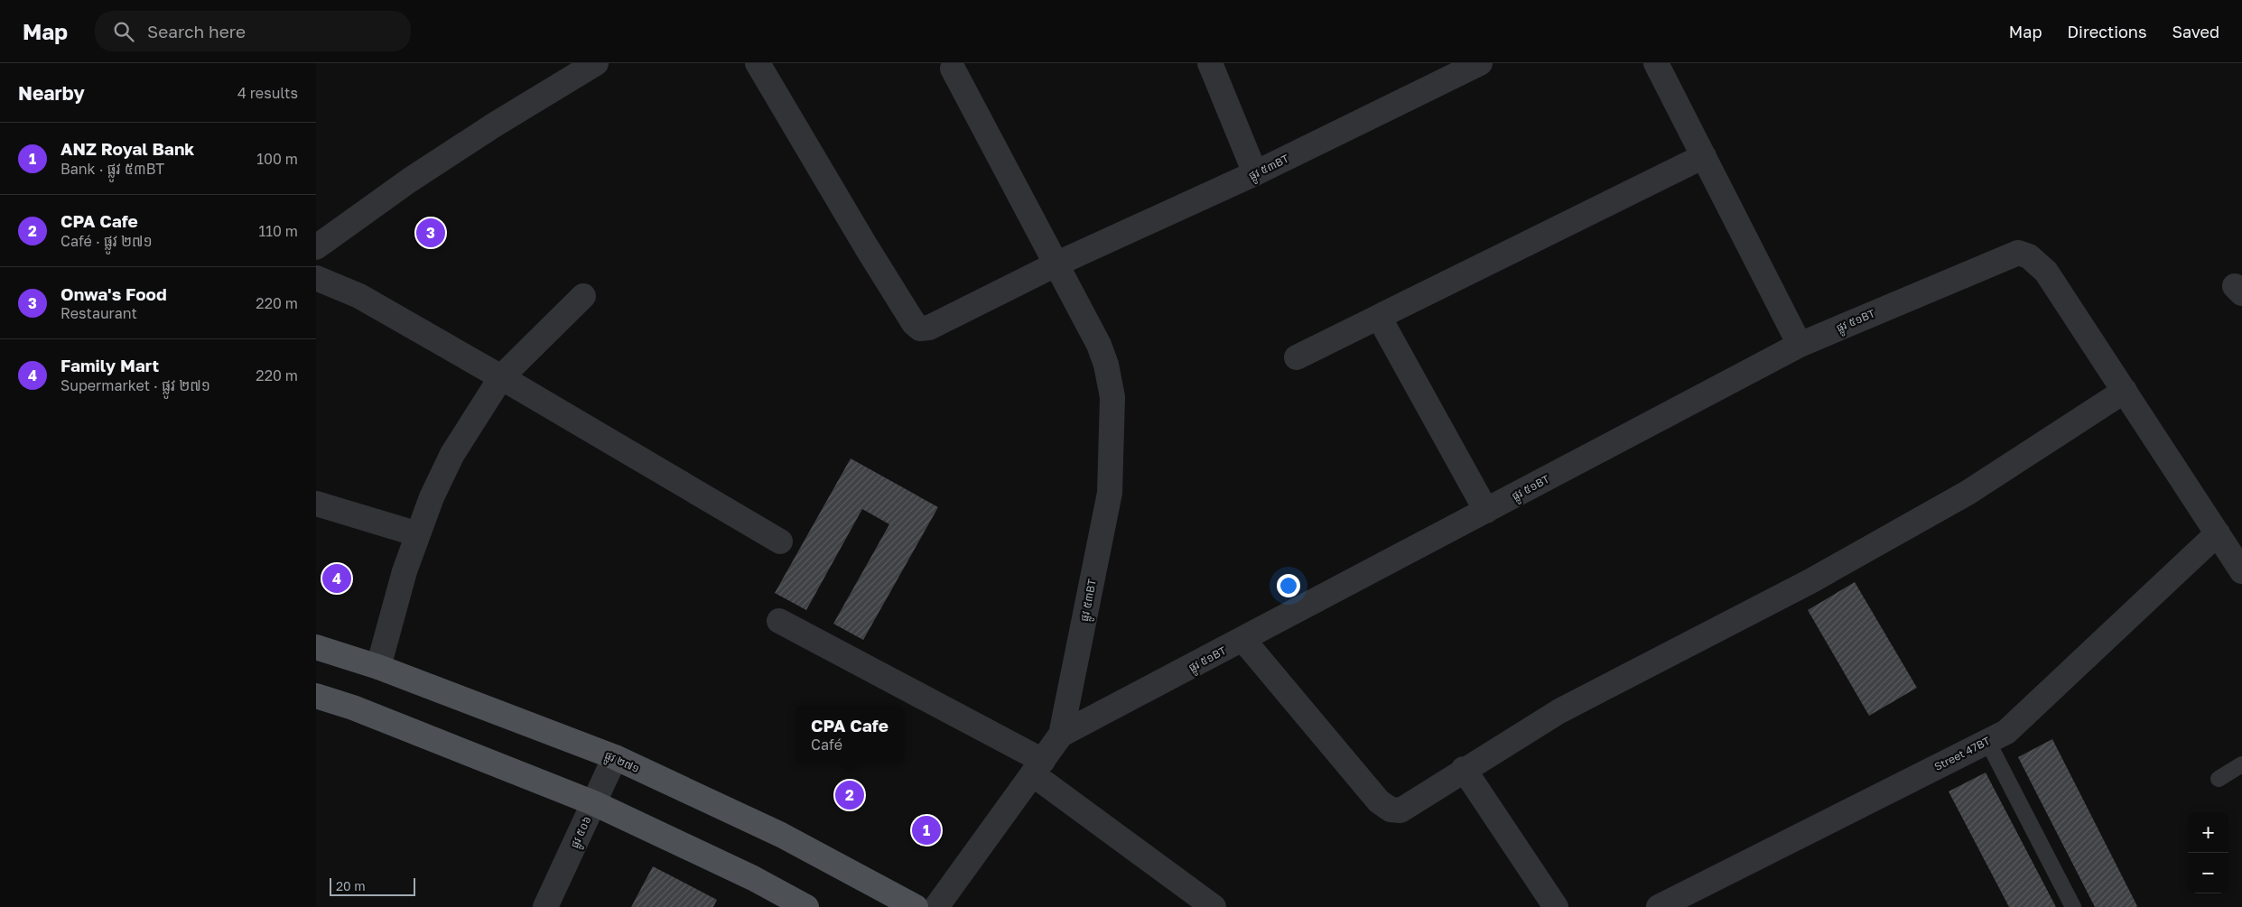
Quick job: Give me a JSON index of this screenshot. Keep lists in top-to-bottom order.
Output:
{
  "streets": {
    "main road": ["ផ្លូវ ២៧១"],
    "street": [
      "ផ្លូវ ៥៣BT",
      "ផ្លូវ ៥១BT",
      "Street 47BT",
      "ផ្លូវ ៥០៦"
    ]
  },
  "crossings": [
    ["ផ្លូវ ៥៣BT", "ផ្លូវ ៥១BT"],
    ["ផ្លូវ ២៧១", "ផ្លូវ ៥០៦"]
  ],
  "scale_bar": "20 m",
  "page": {
    "header": "Map",
    "search": "Search here",
    "nav": ["Map", "Directions", "Saved"],
    "heading": ["Nearby", "4 results"],
    "list": [
      {
        "mark": "1",
        "name": "ANZ Royal Bank",
        "note": "Bank · ផ្លូវ ៥៣BT",
        "value": "100 m"
      },
      {
        "mark": "2",
        "name": "CPA Cafe",
        "note": "Café · ផ្លូវ ២៧១",
        "value": "110 m"
      },
      {
        "mark": "3",
        "name": "Onwa's Food",
        "note": "Restaurant",
        "value": "220 m"
      },
      {
        "mark": "4",
        "name": "Family Mart",
        "note": "Supermarket · ផ្លូវ ២៧១",
        "value": "220 m"
      }
    ],
    "pins": [
      "3",
      "4",
      "2",
      "1"
    ],
    "popup": ["CPA Cafe", "Café"],
    "map_buttons": ["+", "−"],
    "scale": "20 m"
  }
}
